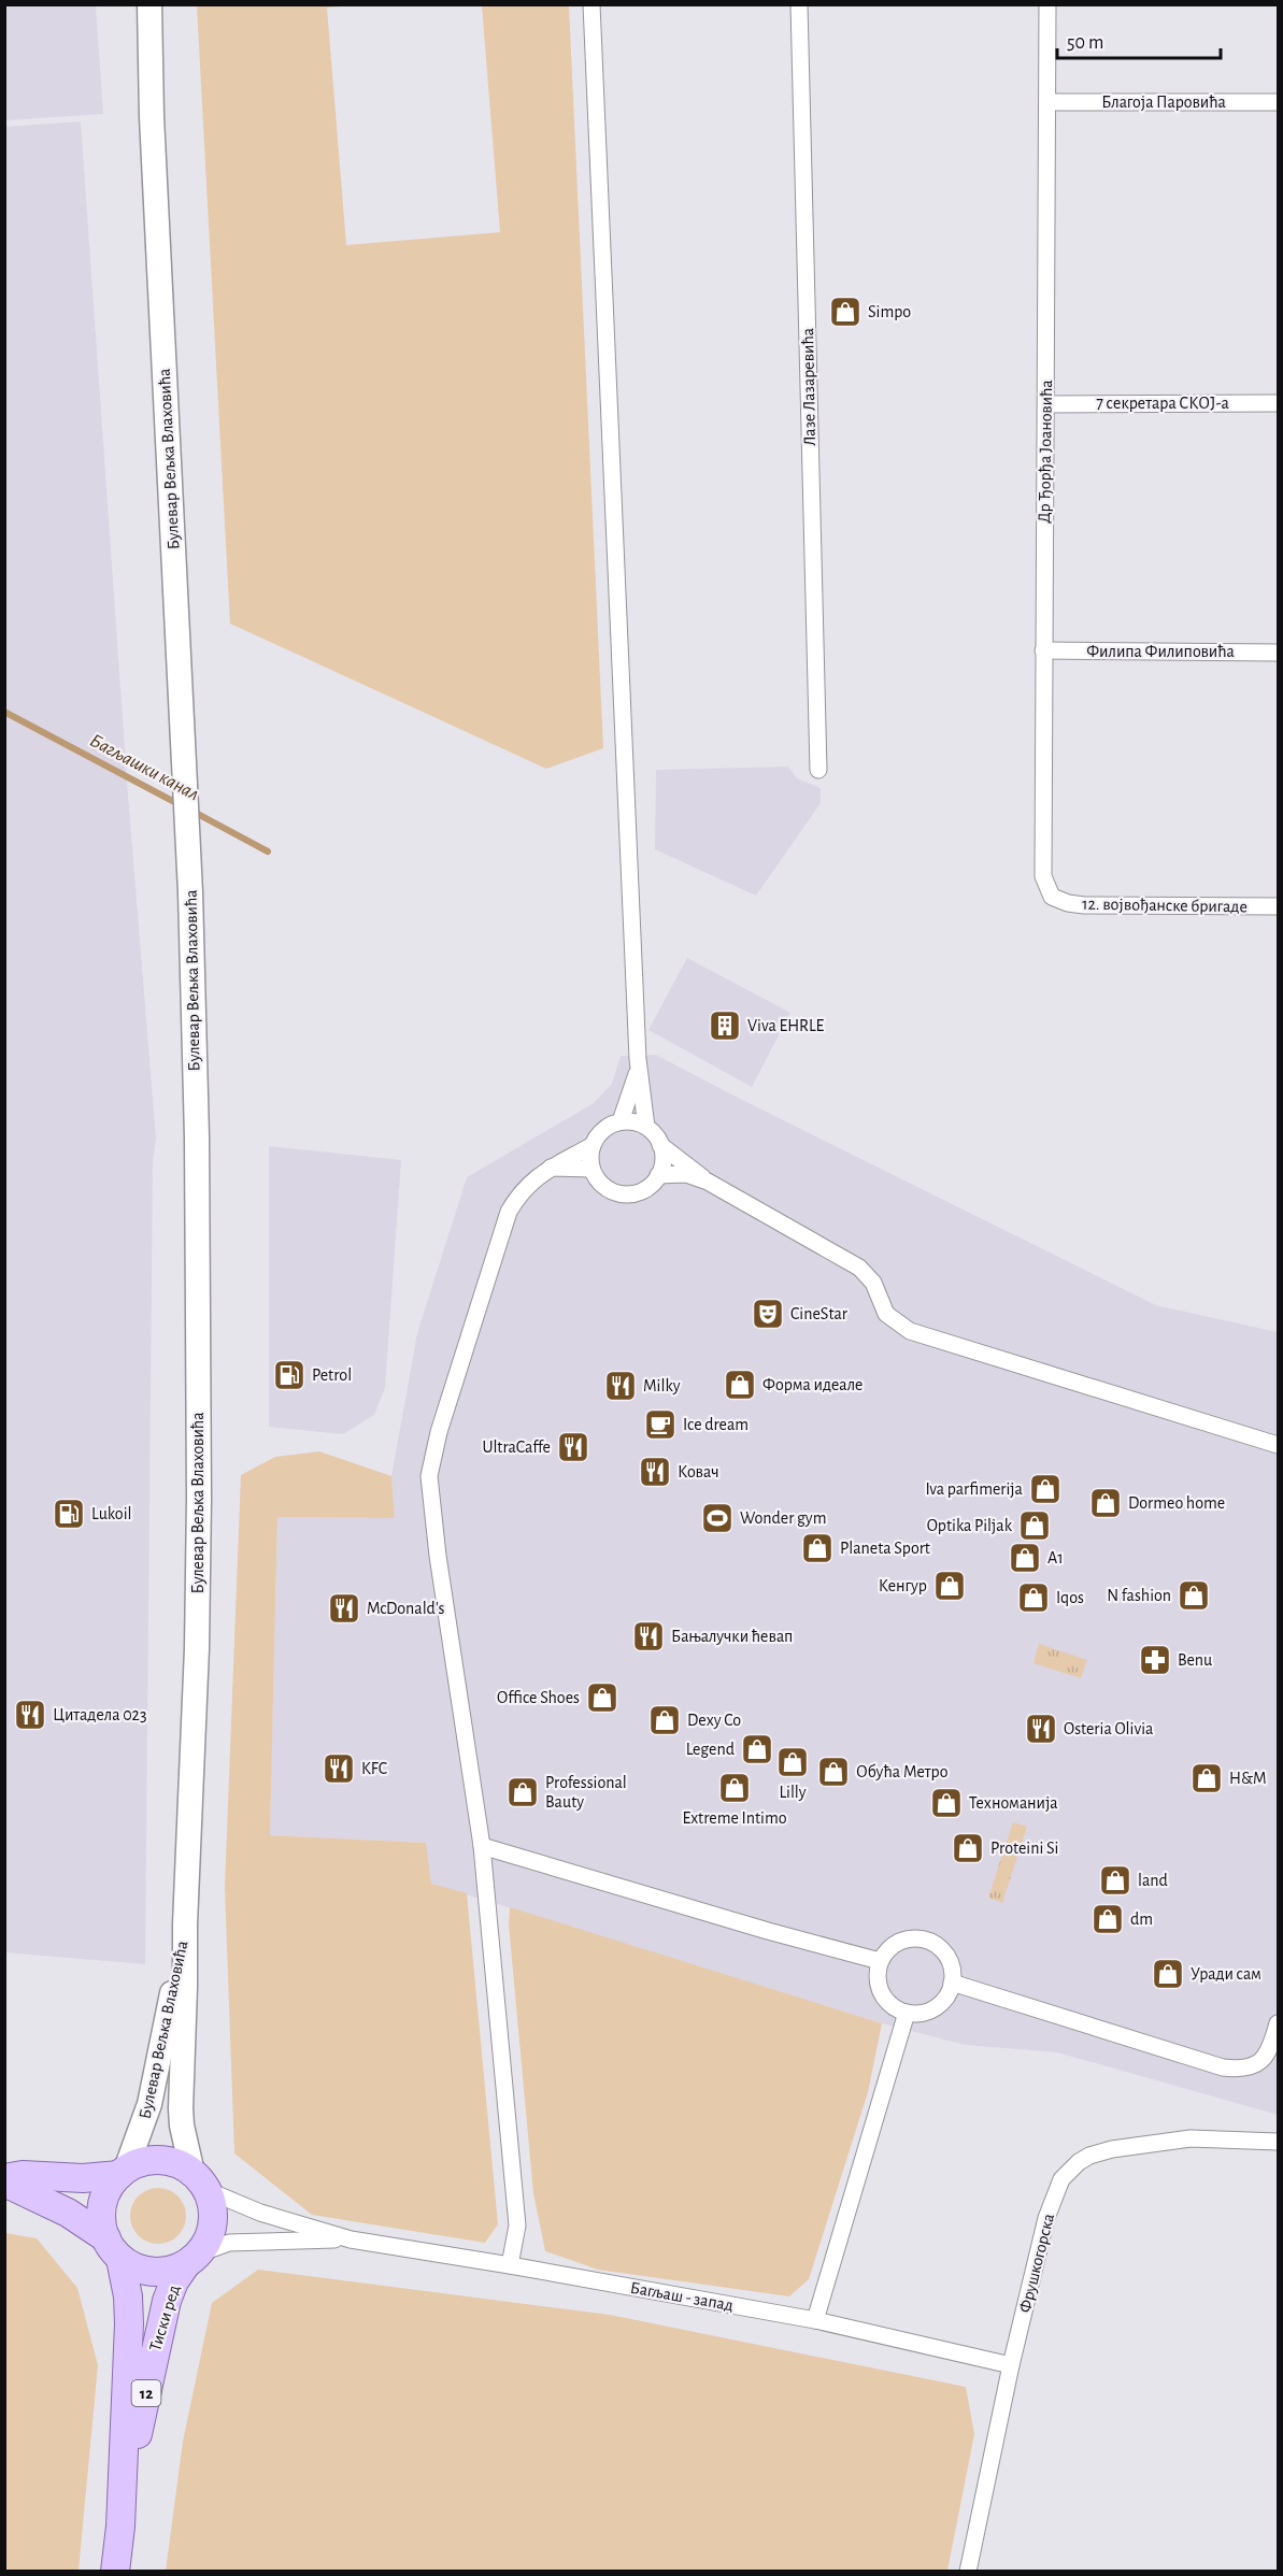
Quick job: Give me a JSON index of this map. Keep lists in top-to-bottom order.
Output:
{
  "streets": {
    "main road": ["Булевар Вељка Влаховића", "Тиски ред", "12"],
    "street": [
      "Благоја Паровића",
      "Лазе Лазаревића",
      "7 секретара СКОЈ-а",
      "Др Ђорђа Јоановића",
      "Филипа Филиповића",
      "12. војвођанске бригаде",
      "Фрушкогорска",
      "Багљаш - запад"
    ]
  },
  "crossings": [
    ["Благоја Паровића", "Др Ђорђа Јоановића"],
    ["7 секретара СКОЈ-а", "Др Ђорђа Јоановића"],
    ["Др Ђорђа Јоановића", "Филипа Филиповића"],
    ["Др Ђорђа Јоановића", "12. војвођанске бригаде"],
    ["Булевар Вељка Влаховића", "Багљаш - запад"],
    ["Булевар Вељка Влаховића", "Тиски ред"],
    ["Булевар Вељка Влаховића", "12"],
    ["Фрушкогорска", "Багљаш - запад"],
    ["Багљаш - запад", "Тиски ред"],
    ["Багљаш - запад", "12"],
    ["Тиски ред", "12"]
  ],
  "water": ["Багљашки канал"],
  "places": {
    "shop": [
      "Simpo",
      "Форма идеале",
      "Iva parfimerija",
      "Dormeo home",
      "Optika Piljak",
      "Planeta Sport",
      "A1",
      "Кенгур",
      "N fashion",
      "Iqos",
      "Office Shoes",
      "Dexy Co",
      "Legend",
      "Lilly",
      "Обућа Метро",
      "H&M",
      "Extreme Intimo",
      "Professional Bauty",
      "Техноманија",
      "Proteini Si",
      "land",
      "dm",
      "Уради сам"
    ],
    "building": ["Viva EHRLE"],
    "theatre": ["CineStar"],
    "fuel station": ["Petrol", "Lukoil"],
    "restaurant": [
      "Milky",
      "UltraCaffe",
      "Ковач",
      "McDonald's",
      "Бањалучки ћевап",
      "Цитадела 023",
      "Osteria Olivia",
      "KFC"
    ],
    "cafe": ["Ice dream"],
    "sports": ["Wonder gym"],
    "pharmacy": ["Benu"]
  },
  "scale_bar": "50 m"
}
